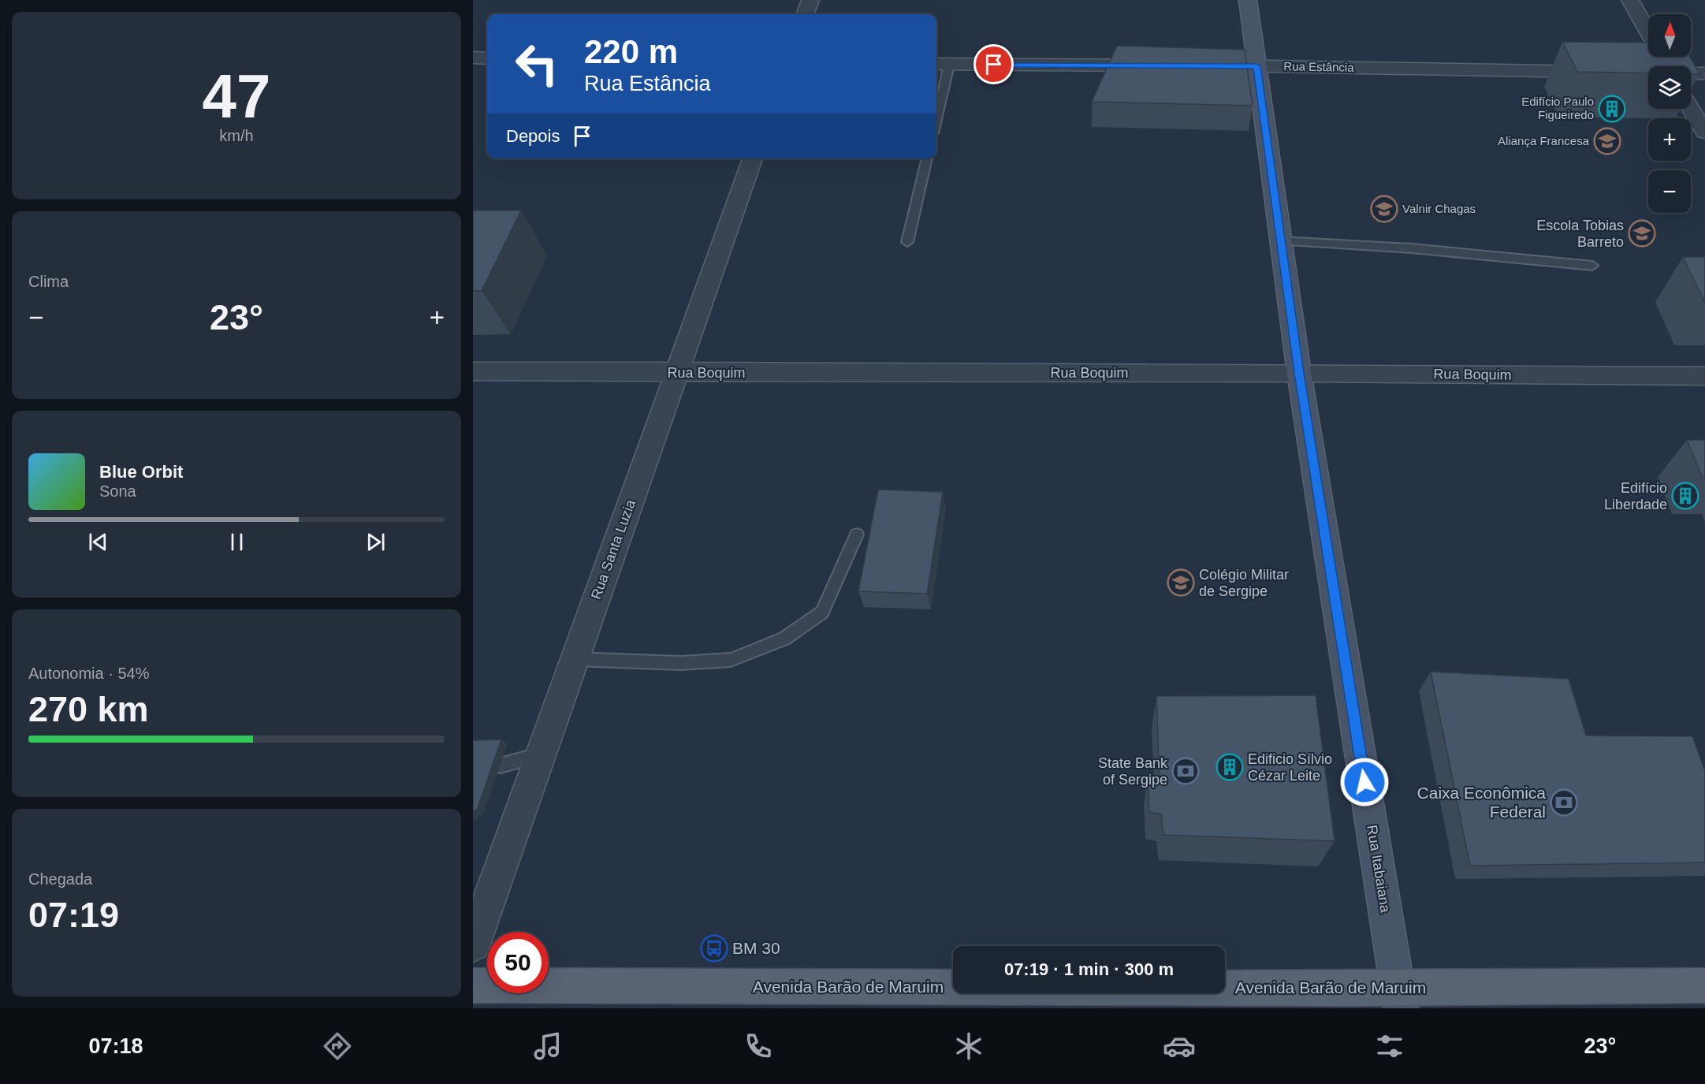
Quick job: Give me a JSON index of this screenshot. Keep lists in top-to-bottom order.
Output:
{
  "streets": {
    "main road": ["Rua Itabaiana", "Avenida Barão de Maruim"],
    "street": ["Rua Estância", "Rua Boquim", "Rua Santa Luzia"]
  },
  "crossings": [
    ["Rua Estância", "Rua Itabaiana"],
    ["Rua Boquim", "Rua Santa Luzia"],
    ["Rua Boquim", "Rua Itabaiana"],
    ["Rua Itabaiana", "Avenida Barão de Maruim"]
  ],
  "places": {
    "building": ["Edifício Paulo Figueiredo", "Edifício Liberdade", "Edificio Sílvio Cézar Leite"],
    "school or university": [
      "Aliança Francesa",
      "Valnir Chagas",
      "Escola Tobias Barreto",
      "Colégio Militar de Sergipe"
    ],
    "bank": ["State Bank of Sergipe", "Caixa Econômica Federal"],
    "bus stop": ["BM 30"]
  },
  "north": "top",
  "page": {
    "tile": [
      ["47", "km/h"],
      "Clima",
      ["Autonomia · 54%", "270 km"],
      ["Chegada", "07:19"]
    ],
    "map_buttons": ["+", "−"],
    "turn": ["220 m", "Rua Estância"],
    "then": "Depois",
    "heat": ["−", "23°", "+"],
    "song": ["Blue Orbit", "Sona"],
    "limit": "50",
    "trip": "07:19 · 1 min · 300 m",
    "tabs": ["07:18", "23°"]
  }
}
